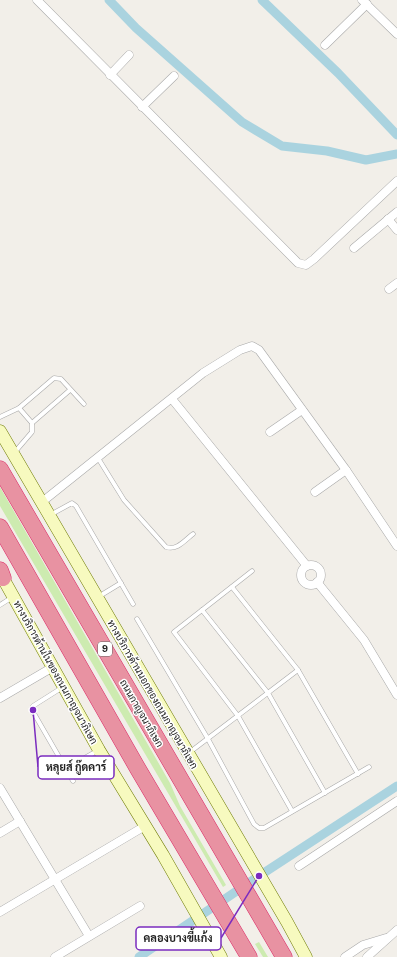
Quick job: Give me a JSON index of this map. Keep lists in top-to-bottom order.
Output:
{
  "streets": {
    "highway": ["9", "ถนนกาญจนาภิเษก"],
    "main road": ["ทางบริการด้านในของถนนกาญจนาภิเษก", "ทางบริการด้านนอกของถนนกาญจนาภิเษก"]
  },
  "places": ["หลุยส์ กู๊ดคาร์", "คลองบางขี้แก้ง"]
}
